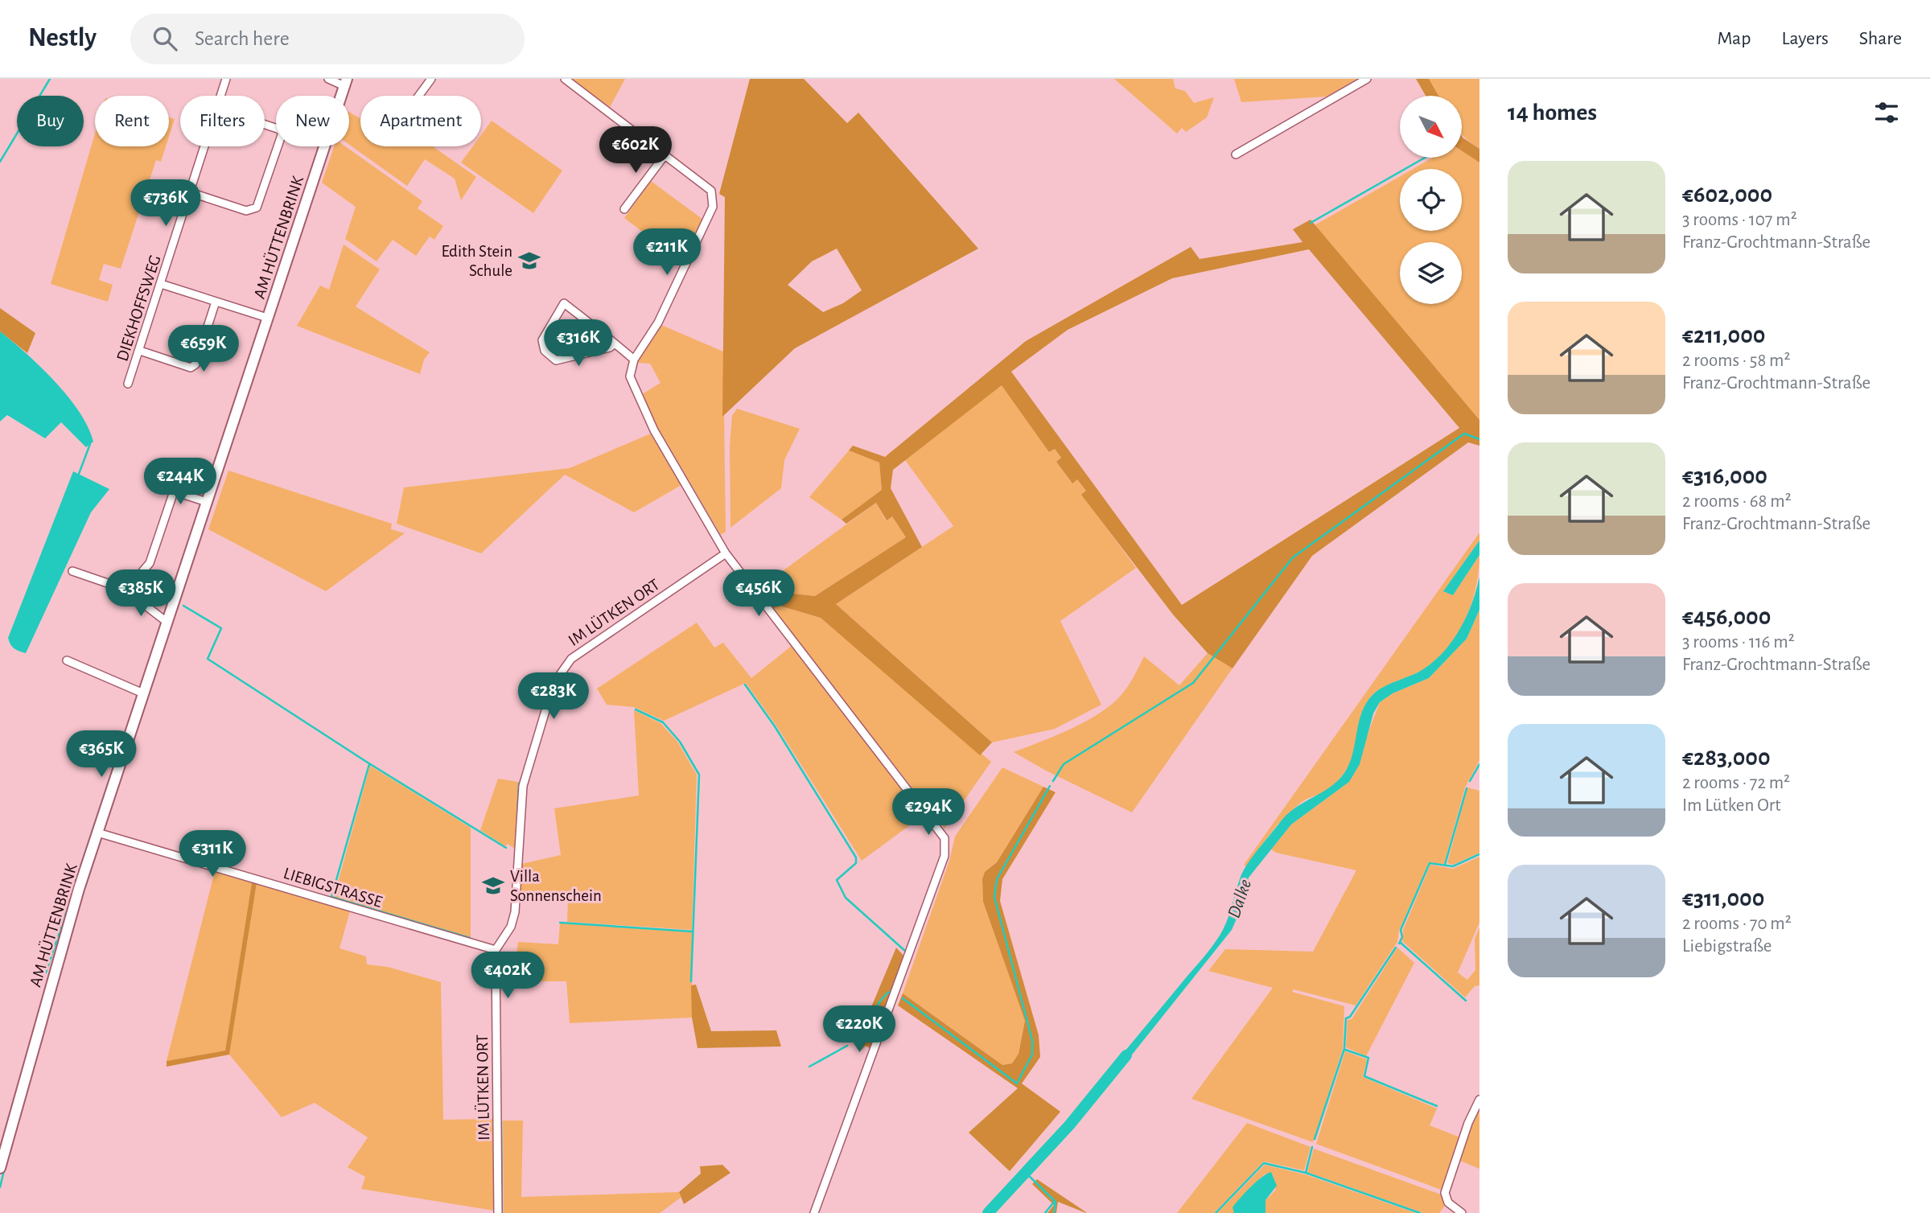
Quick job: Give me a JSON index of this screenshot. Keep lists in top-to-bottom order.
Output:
{
  "streets": {
    "street": [
      "AM HÜTTENBRINK",
      "DIEKHOFFSWEG",
      "IM LÜTKEN ORT",
      "LIEBIGSTRASSE"
    ]
  },
  "crossings": [
    ["AM HÜTTENBRINK", "LIEBIGSTRASSE"],
    ["IM LÜTKEN ORT", "LIEBIGSTRASSE"]
  ],
  "water": ["Dalke"],
  "places": {
    "school or university": ["Edith Stein Schule", "Villa Sonnenschein"]
  },
  "north": "bottom right",
  "page": {
    "header": "Nestly",
    "search": "Search here",
    "nav": ["Map", "Layers", "Share"],
    "heading": "14 homes",
    "chip": [
      "Buy",
      "Rent",
      "Filters",
      "New",
      "Apartment"
    ],
    "price": [
      "€602K",
      "€736K",
      "€211K",
      "€316K",
      "€659K",
      "€244K",
      "€385K",
      "€456K",
      "€283K",
      "€365K",
      "€294K",
      "€311K",
      "€402K",
      "€220K"
    ],
    "list": [
      {
        "name": "€602,000",
        "note": "3 rooms · 107 m² · Franz-Grochtmann-Straße"
      },
      {
        "name": "€211,000",
        "note": "2 rooms · 58 m² · Franz-Grochtmann-Straße"
      },
      {
        "name": "€316,000",
        "note": "2 rooms · 68 m² · Franz-Grochtmann-Straße"
      },
      {
        "name": "€456,000",
        "note": "3 rooms · 116 m² · Franz-Grochtmann-Straße"
      },
      {
        "name": "€283,000",
        "note": "2 rooms · 72 m² · Im Lütken Ort"
      },
      {
        "name": "€311,000",
        "note": "2 rooms · 70 m² · Liebigstraße"
      }
    ]
  }
}
